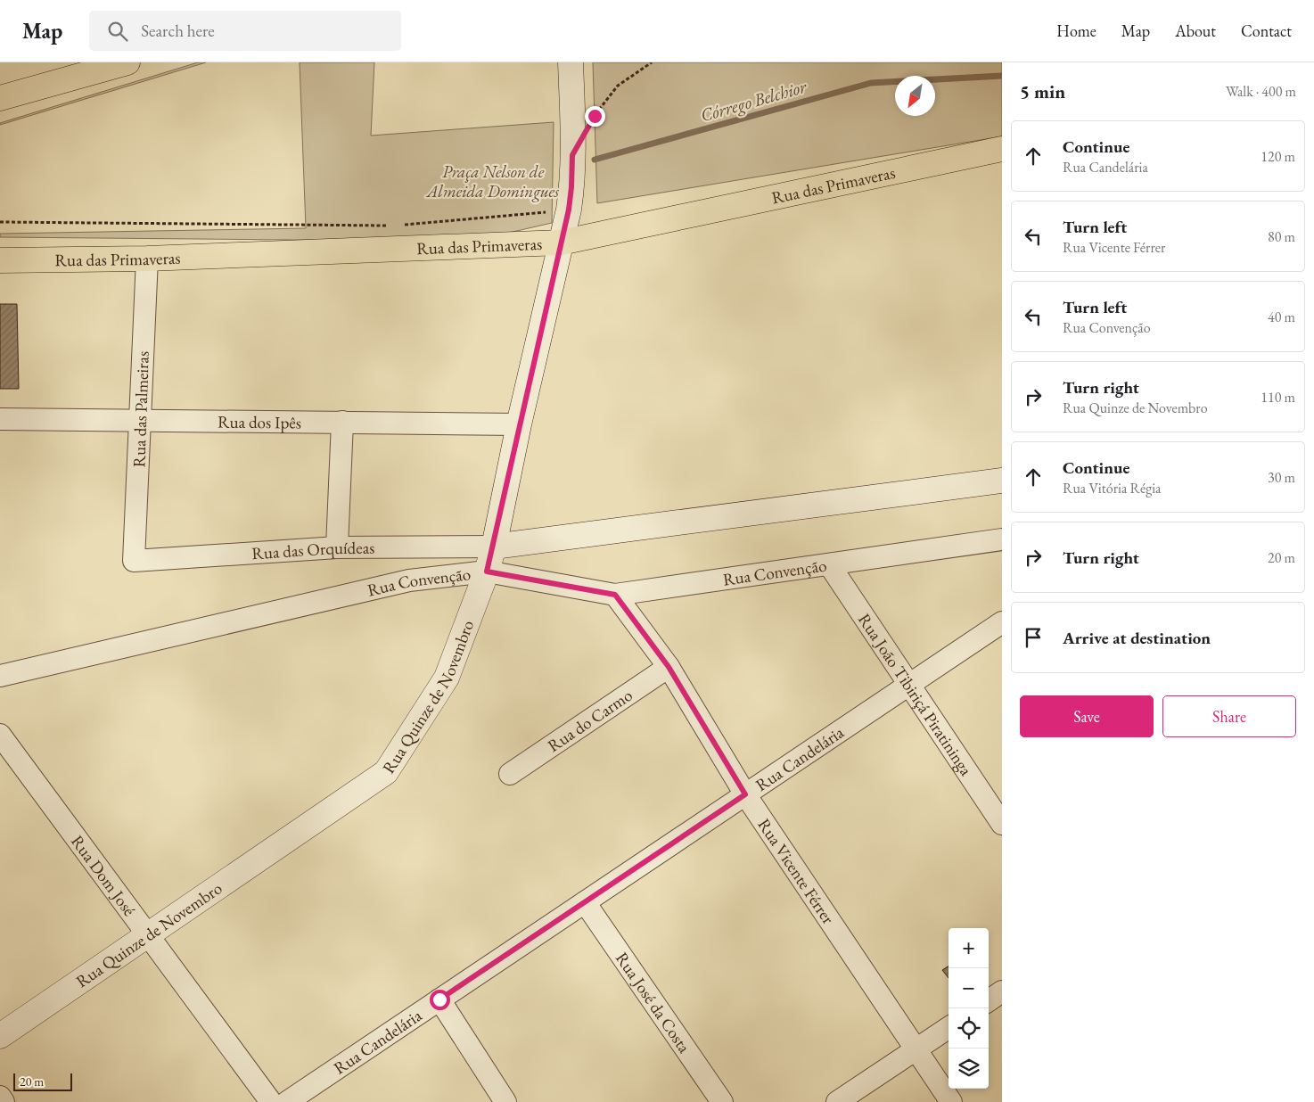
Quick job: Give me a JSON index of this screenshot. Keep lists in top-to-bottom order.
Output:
{
  "streets": {
    "main road": ["Rua das Primaveras", "Rua Quinze de Novembro"],
    "street": [
      "Rua das Palmeiras",
      "Rua dos Ipês",
      "Rua das Orquídeas",
      "Rua Convenção",
      "Rua João Tibiriçá Piratininga",
      "Rua do Carmo",
      "Rua Candelária",
      "Rua Vicente Férrer",
      "Rua Dom José",
      "Rua José da Costa"
    ]
  },
  "crossings": [
    ["Rua das Primaveras", "Rua das Palmeiras"],
    ["Rua das Primaveras", "Rua Quinze de Novembro"],
    ["Rua das Palmeiras", "Rua dos Ipês"],
    ["Rua das Palmeiras", "Rua das Orquídeas"],
    ["Rua dos Ipês", "Rua Quinze de Novembro"],
    ["Rua das Orquídeas", "Rua Quinze de Novembro"],
    ["Rua Convenção", "Rua João Tibiriçá Piratininga"],
    ["Rua Convenção", "Rua Quinze de Novembro"],
    ["Rua Convenção", "Rua Vicente Férrer"],
    ["Rua João Tibiriçá Piratininga", "Rua Candelária"],
    ["Rua Quinze de Novembro", "Rua Dom José"],
    ["Rua do Carmo", "Rua Vicente Férrer"],
    ["Rua Candelária", "Rua Vicente Férrer"],
    ["Rua Candelária", "Rua José da Costa"]
  ],
  "water": ["Córrego Belchior"],
  "parks": ["Praça Nelson de Almeida Domingues"],
  "scale_bar": "20 m",
  "north": "bottom left",
  "page": {
    "header": "Map",
    "search": "Search here",
    "nav": [
      "Home",
      "Map",
      "About",
      "Contact"
    ],
    "heading": ["5 min", "Walk · 400 m"],
    "list": [
      ["Continue", "Rua Candelária", "120 m"],
      ["Turn left", "Rua Vicente Férrer", "80 m"],
      ["Turn left", "Rua Convenção", "40 m"],
      ["Turn right", "Rua Quinze de Novembro", "110 m"],
      ["Continue", "Rua Vitória Régia", "30 m"],
      ["Turn right", "20 m"],
      "Arrive at destination"
    ],
    "buttons": ["Save", "Share"],
    "map_buttons": ["+", "−"],
    "scale": "20 m"
  }
}
